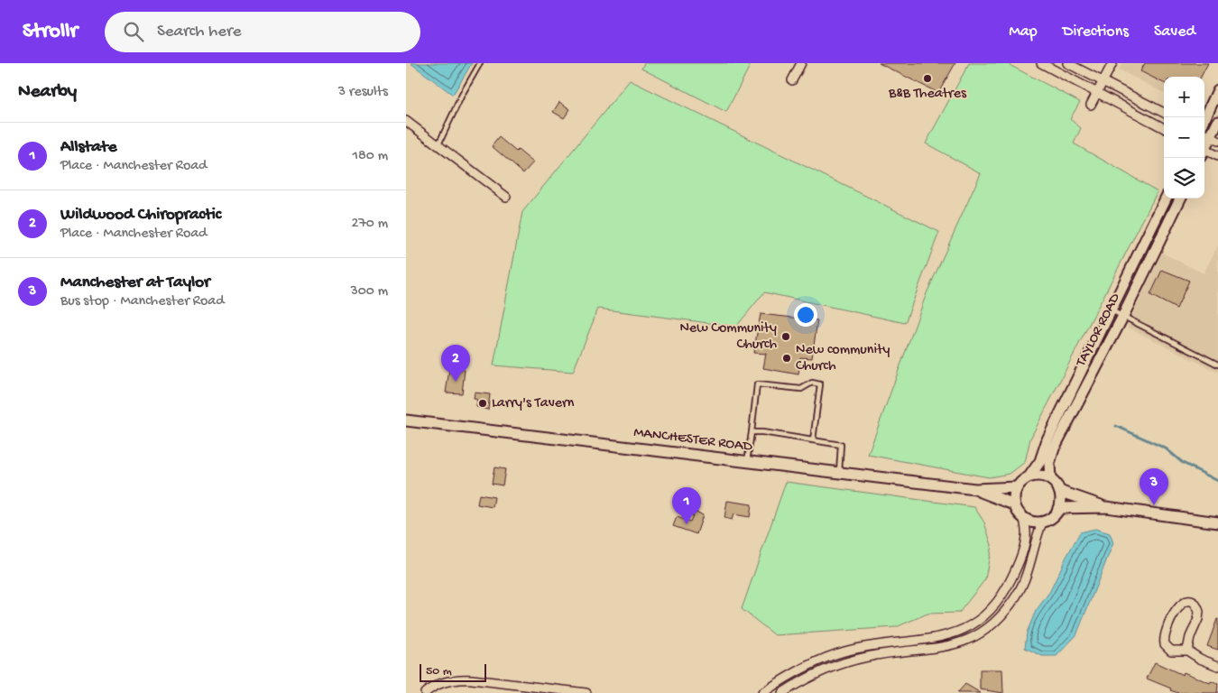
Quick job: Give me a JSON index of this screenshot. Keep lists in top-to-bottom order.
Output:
{
  "streets": {
    "street": ["TAYLOR ROAD", "MANCHESTER ROAD"]
  },
  "crossings": [
    ["TAYLOR ROAD", "MANCHESTER ROAD"]
  ],
  "places": [
    "B&B Theatres",
    "New Community Church",
    "New community Church",
    "Larry's Tavern"
  ],
  "scale_bar": "50 m",
  "page": {
    "header": "Strollr",
    "search": "Search here",
    "nav": ["Map", "Directions", "Saved"],
    "heading": ["Nearby", "3 results"],
    "map_buttons": ["+", "−"],
    "list": [
      {
        "mark": "1",
        "name": "Allstate",
        "note": "Place · Manchester Road",
        "value": "180 m"
      },
      {
        "mark": "2",
        "name": "Wildwood Chiropractic",
        "note": "Place · Manchester Road",
        "value": "270 m"
      },
      {
        "mark": "3",
        "name": "Manchester at Taylor",
        "note": "Bus stop · Manchester Road",
        "value": "300 m"
      }
    ],
    "pins": ["2", "3", "1"],
    "scale": "50 m"
  }
}
